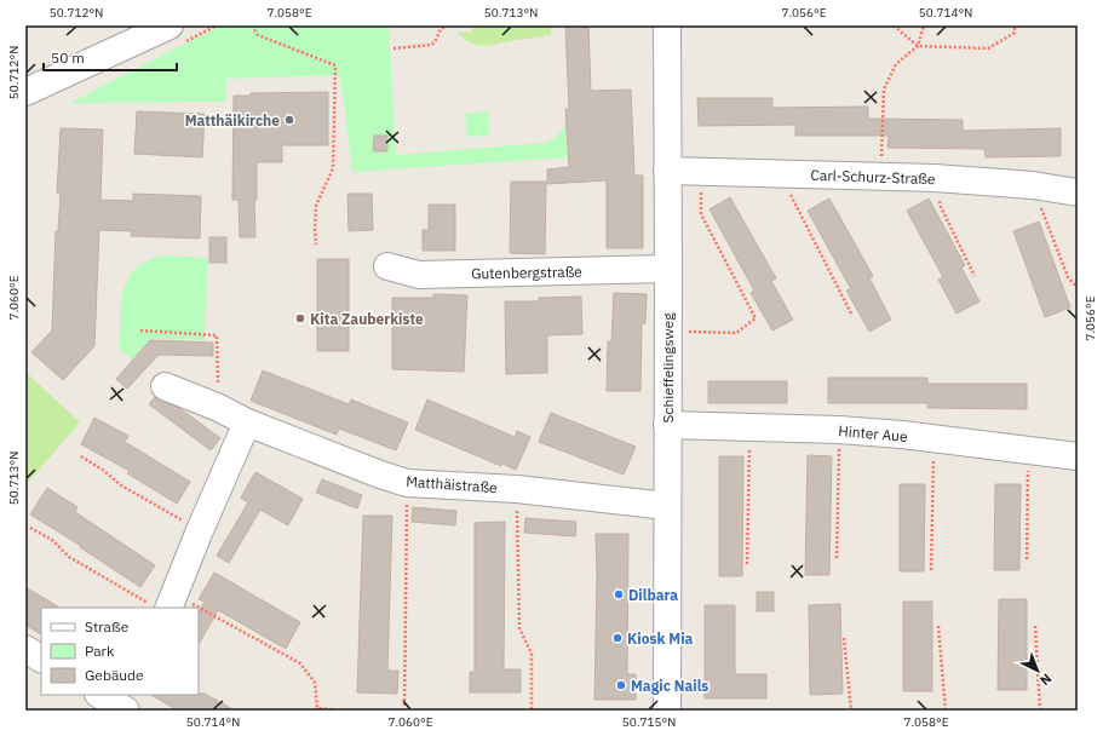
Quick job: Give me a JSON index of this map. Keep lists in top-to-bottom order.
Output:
{
  "streets": {
    "street": [
      "Carl-Schurz-Straße",
      "Gutenbergstraße",
      "Schieffelingsweg",
      "Hinter Aue",
      "Matthäistraße"
    ]
  },
  "crossings": [
    ["Carl-Schurz-Straße", "Schieffelingsweg"],
    ["Gutenbergstraße", "Schieffelingsweg"],
    ["Schieffelingsweg", "Hinter Aue"],
    ["Schieffelingsweg", "Matthäistraße"]
  ],
  "places": [
    "Matthäikirche",
    "Kita Zauberkiste",
    "Dilbara",
    "Kiosk Mia",
    "Magic Nails"
  ],
  "legend": ["Straße", "Park", "Gebäude"],
  "scale_bar": "50 m",
  "north": "bottom right",
  "coordinates": [
    "50.712°N",
    "7.058°E",
    "50.713°N",
    "7.056°E",
    "50.714°N",
    "7.060°E",
    "50.715°N"
  ]
}
